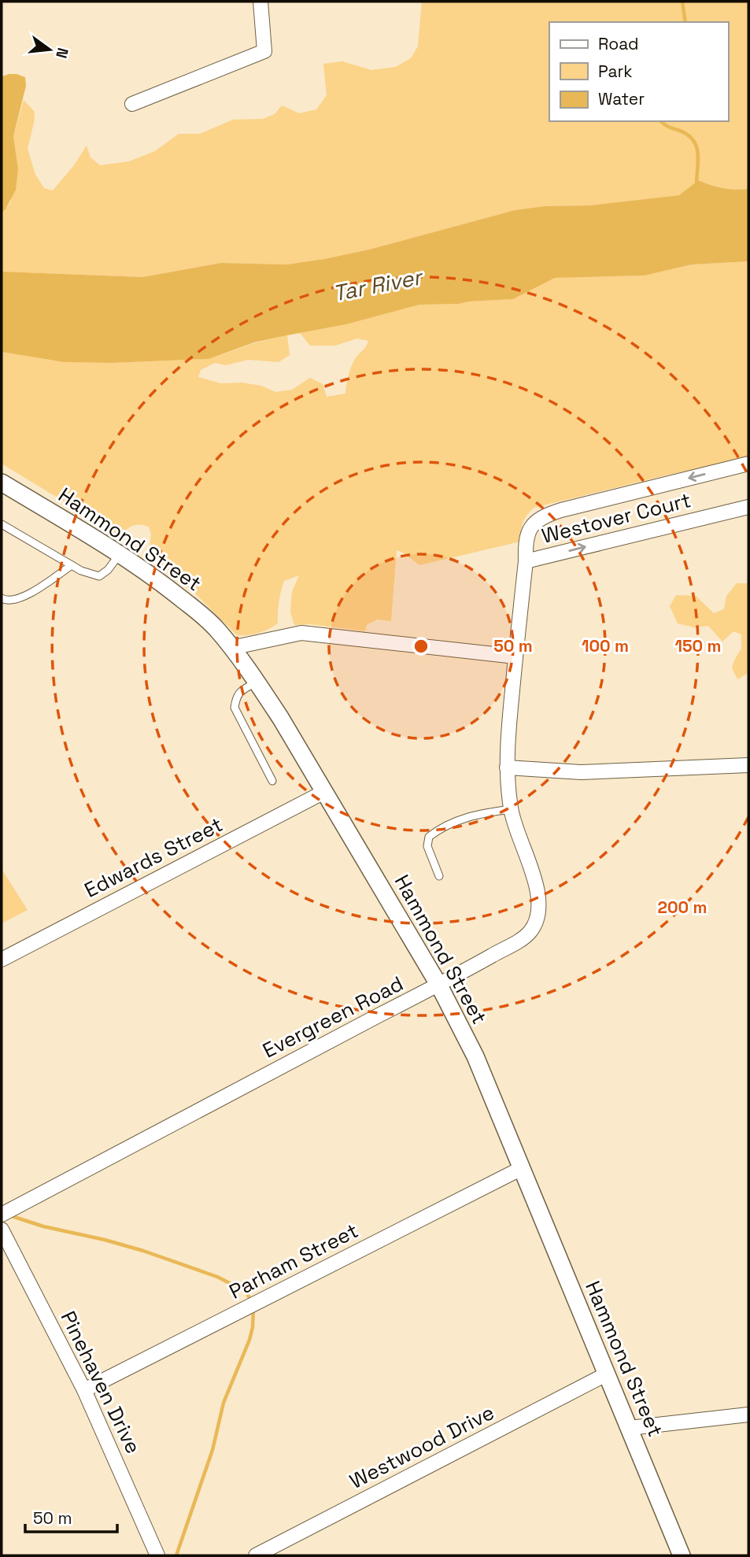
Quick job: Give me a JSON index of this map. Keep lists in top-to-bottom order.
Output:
{
  "streets": {
    "street": [
      "Westover Court",
      "Hammond Street",
      "Edwards Street",
      "Evergreen Road",
      "Parham Street",
      "Pinehaven Drive",
      "Westwood Drive"
    ]
  },
  "crossings": [
    ["Westover Court", "Evergreen Road"],
    ["Hammond Street", "Edwards Street"],
    ["Hammond Street", "Evergreen Road"],
    ["Hammond Street", "Parham Street"],
    ["Hammond Street", "Westwood Drive"],
    ["Parham Street", "Pinehaven Drive"]
  ],
  "water": ["Tar River"],
  "legend": ["Road", "Park", "Water"],
  "scale_bar": "50 m",
  "north": "right",
  "rings": [
    "50 m",
    "100 m",
    "150 m",
    "200 m"
  ]
}
